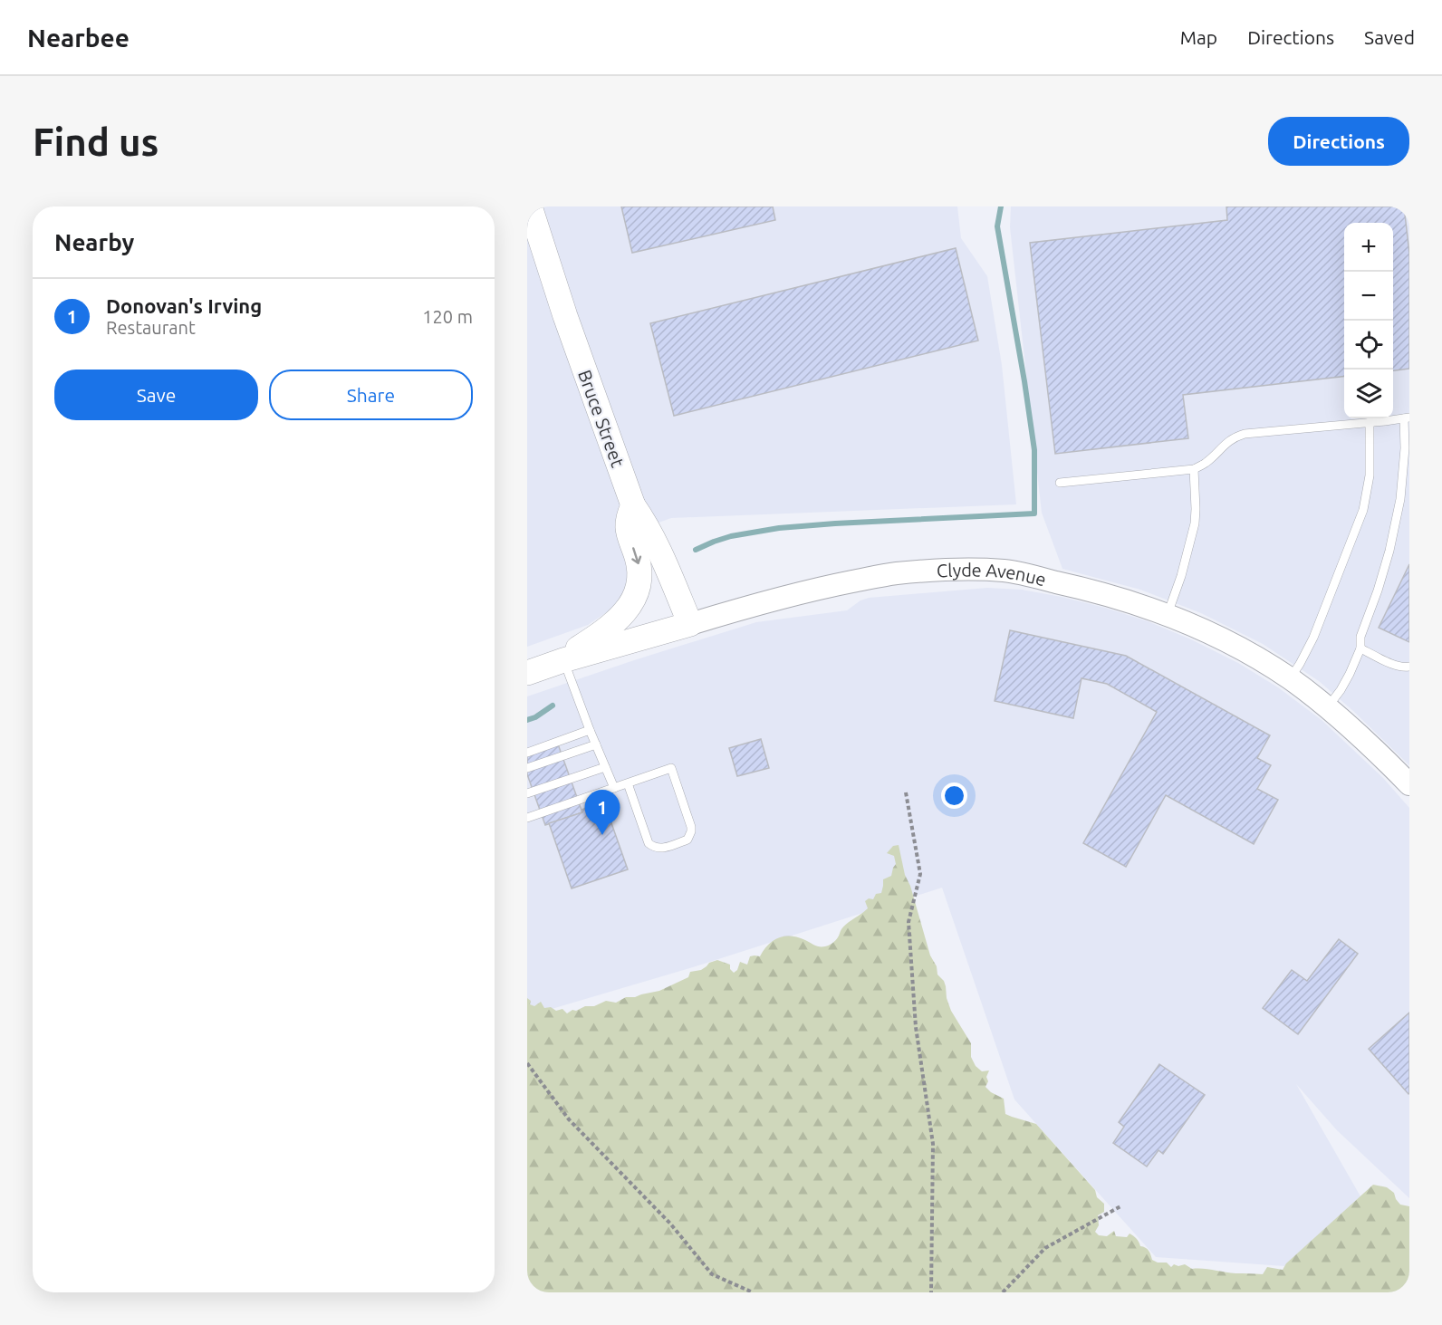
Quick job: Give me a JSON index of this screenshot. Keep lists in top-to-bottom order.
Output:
{
  "streets": {
    "main road": ["Bruce Street", "Clyde Avenue"]
  },
  "crossings": [
    ["Bruce Street", "Clyde Avenue"]
  ],
  "page": {
    "header": "Nearbee",
    "nav": ["Map", "Directions", "Saved"],
    "buttons": [
      "Directions",
      ["Save", "Share"]
    ],
    "title": "Find us",
    "heading": "Nearby",
    "map_buttons": ["+", "−"],
    "list": [
      {
        "mark": "1",
        "name": "Donovan's Irving",
        "note": "Restaurant",
        "value": "120 m"
      }
    ],
    "pins": "1"
  }
}
